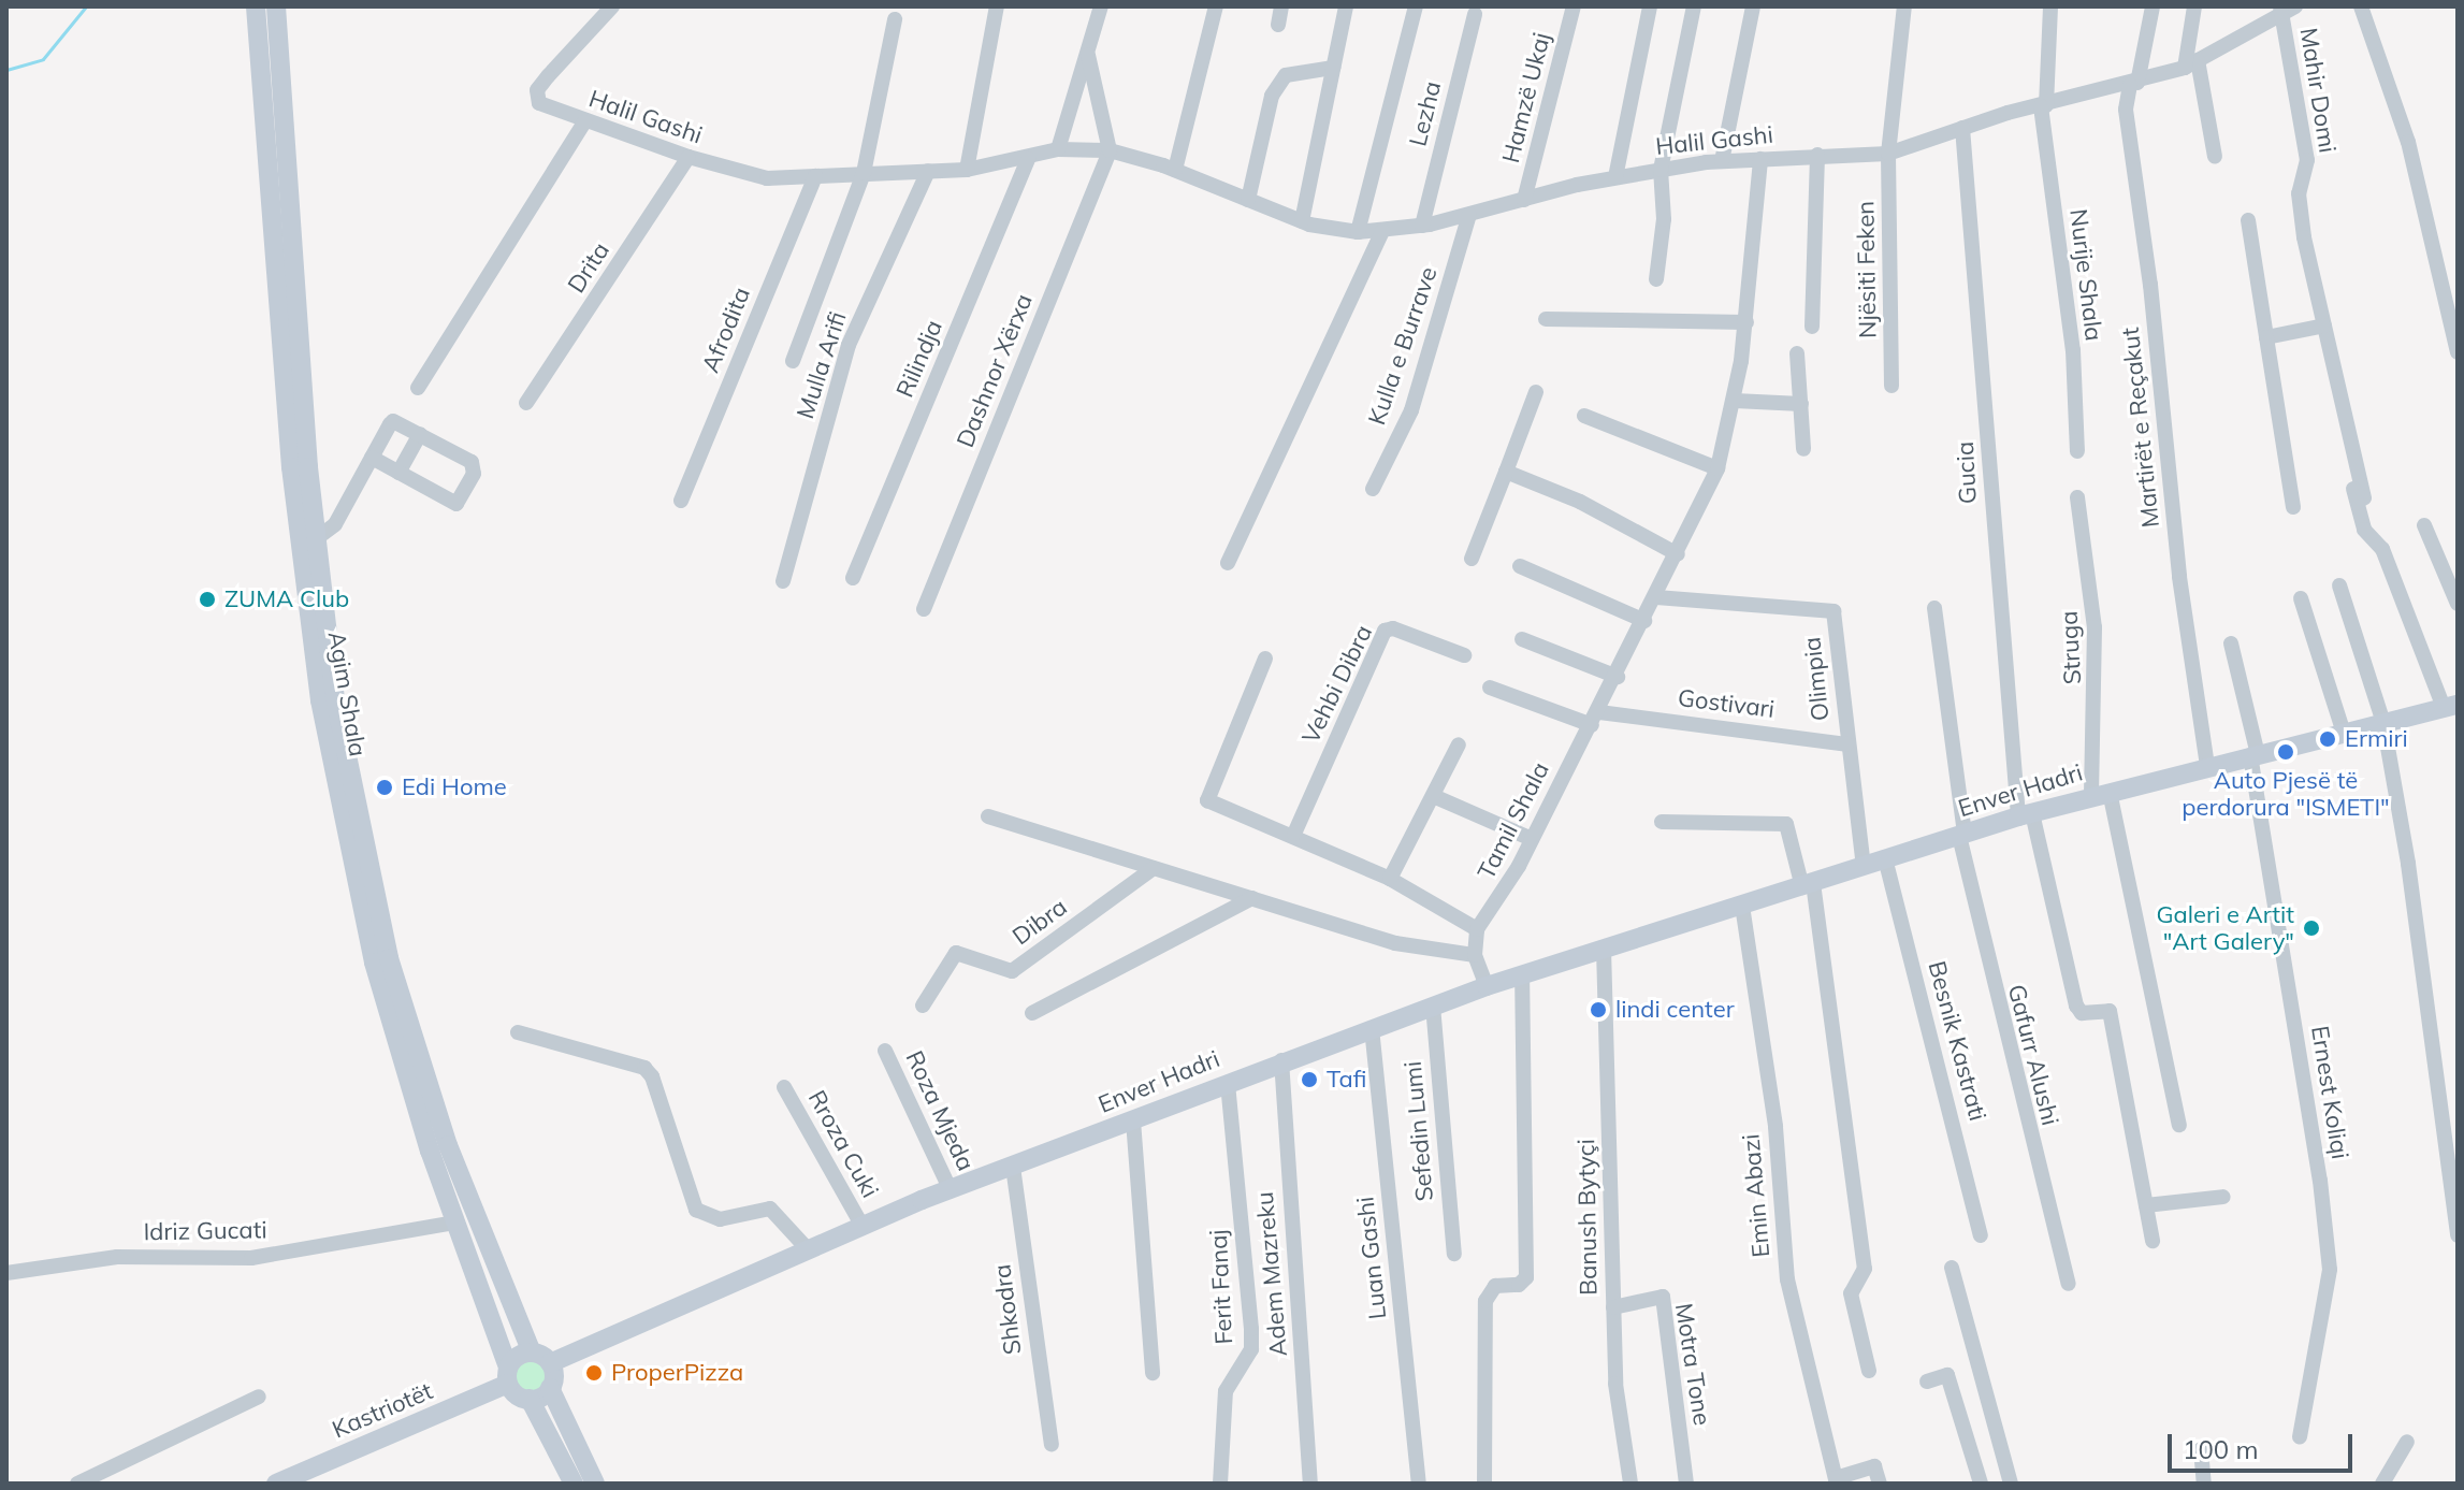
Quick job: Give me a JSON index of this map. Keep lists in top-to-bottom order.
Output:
{
  "streets": {
    "main road": ["Agim Shala", "Enver Hadri", "Kastriotët"],
    "street": [
      "Mahir Domi",
      "Hamzë Ukaj",
      "Lezha",
      "Halil Gashi",
      "Drita",
      "Njësiti Feken",
      "Nurije Shala",
      "Afrodita",
      "Kulla e Burrave",
      "Rilindja",
      "Mulla Arifi",
      "Dashnor Xërxa",
      "Martirët e Reçakut",
      "Gucia",
      "Struga",
      "Olimpia",
      "Vehbi Dibra",
      "Gostivari",
      "Tamil Shala",
      "Dibra",
      "Besnik Kastrati",
      "Gafurr Alushi",
      "Ernest Koliqi",
      "Roza Mjeda",
      "Sefedin Lumi",
      "Rroza Cuki",
      "Emin Abazi",
      "Banush Bytyçi",
      "Idriz Gucati",
      "Luan Gashi",
      "Adem Mazreku",
      "Ferit Fanaj",
      "Shkodra",
      "Motra Tone"
    ]
  },
  "crossings": [
    ["Mahir Domi", "Halil Gashi"],
    ["Hamzë Ukaj", "Halil Gashi"],
    ["Lezha", "Halil Gashi"],
    ["Halil Gashi", "Drita"],
    ["Halil Gashi", "Njësiti Feken"],
    ["Halil Gashi", "Nurije Shala"],
    ["Halil Gashi", "Afrodita"],
    ["Halil Gashi", "Kulla e Burrave"],
    ["Halil Gashi", "Rilindja"],
    ["Halil Gashi", "Mulla Arifi"],
    ["Halil Gashi", "Dashnor Xërxa"],
    ["Halil Gashi", "Martirët e Reçakut"],
    ["Halil Gashi", "Gucia"],
    ["Halil Gashi", "Tamil Shala"],
    ["Martirët e Reçakut", "Enver Hadri"],
    ["Gucia", "Enver Hadri"],
    ["Struga", "Enver Hadri"],
    ["Olimpia", "Gostivari"],
    ["Olimpia", "Enver Hadri"],
    ["Olimpia", "Tamil Shala"],
    ["Agim Shala", "Enver Hadri"],
    ["Agim Shala", "Idriz Gucati"],
    ["Agim Shala", "Kastriotët"],
    ["Gostivari", "Tamil Shala"],
    ["Enver Hadri", "Tamil Shala"],
    ["Enver Hadri", "Besnik Kastrati"],
    ["Enver Hadri", "Gafurr Alushi"],
    ["Enver Hadri", "Ernest Koliqi"],
    ["Enver Hadri", "Roza Mjeda"],
    ["Enver Hadri", "Sefedin Lumi"],
    ["Enver Hadri", "Rroza Cuki"],
    ["Enver Hadri", "Emin Abazi"],
    ["Enver Hadri", "Banush Bytyçi"],
    ["Enver Hadri", "Luan Gashi"],
    ["Enver Hadri", "Adem Mazreku"],
    ["Enver Hadri", "Ferit Fanaj"],
    ["Enver Hadri", "Shkodra"],
    ["Enver Hadri", "Kastriotët"],
    ["Banush Bytyçi", "Motra Tone"]
  ],
  "places": [
    "ZUMA Club",
    "Ermiri",
    "Auto Pjesë të perdorura \"ISMETI\"",
    "Edi Home",
    "Galeri e Artit \"Art Galery\"",
    "lindi center",
    "Tafi",
    "ProperPizza"
  ],
  "scale_bar": "100 m"
}
